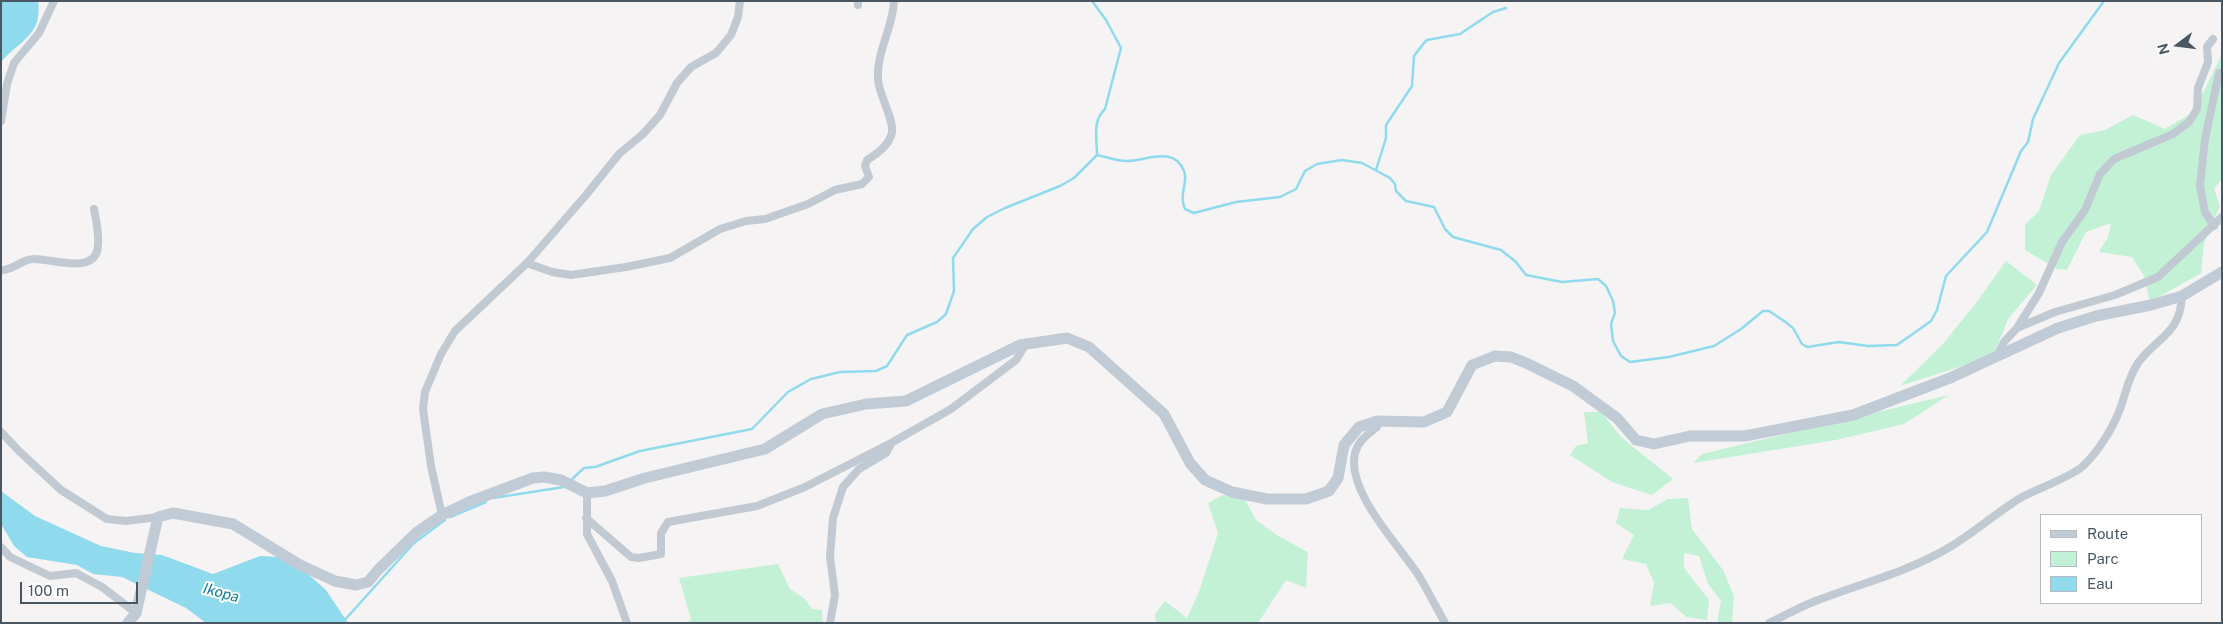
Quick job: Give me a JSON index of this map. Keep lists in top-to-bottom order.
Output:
{
  "water": ["Ikopa"],
  "legend": ["Route", "Parc", "Eau"],
  "scale_bar": "100 m",
  "north": "left"
}
